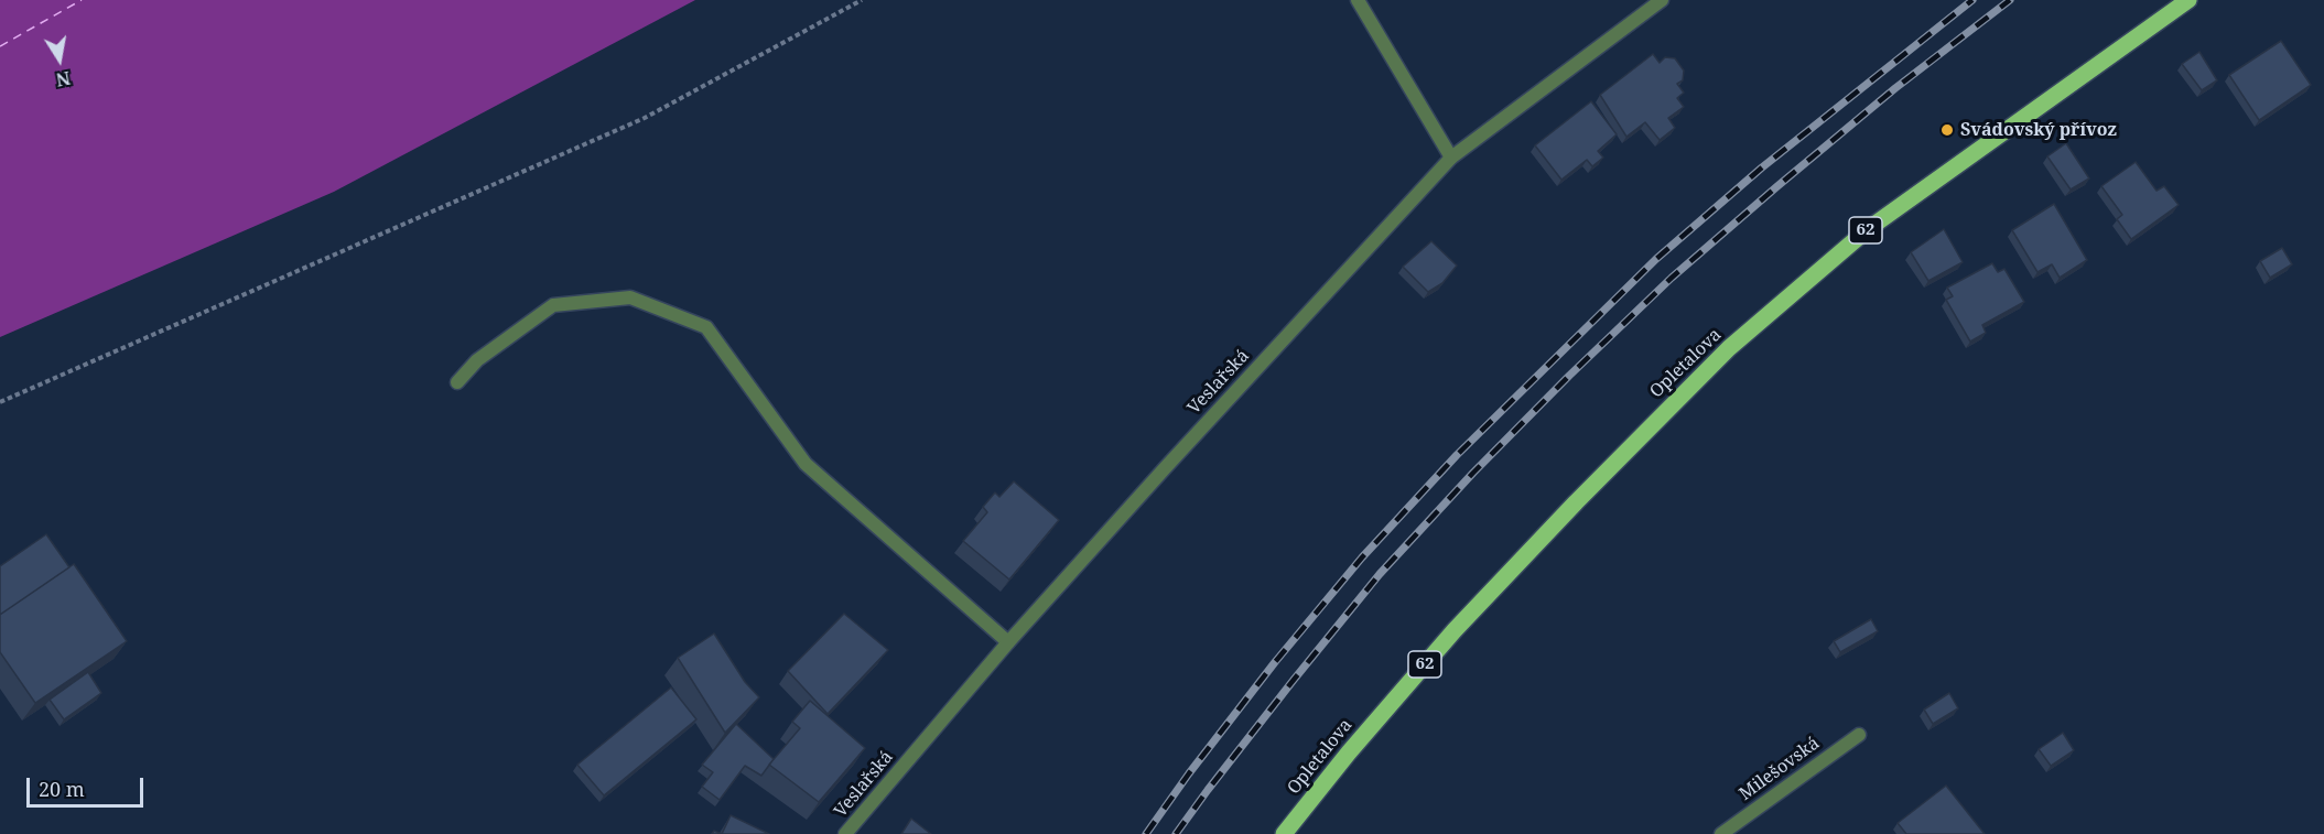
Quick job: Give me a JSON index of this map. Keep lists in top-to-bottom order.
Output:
{
  "streets": {
    "main road": ["62", "Opletalova"],
    "street": ["Veslařská", "Milešovská"]
  },
  "places": ["Svádovský přívoz"],
  "scale_bar": "20 m",
  "north": "bottom"
}
